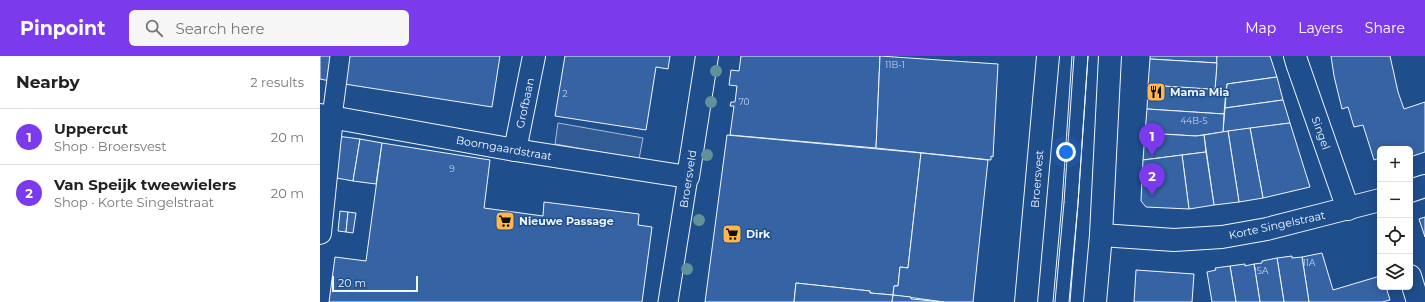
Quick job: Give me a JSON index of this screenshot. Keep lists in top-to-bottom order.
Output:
{
  "streets": {
    "street": [
      "Grofbaan",
      "Singel",
      "Boomgaardstraat",
      "Broersveld",
      "Broersvest",
      "Korte Singelstraat"
    ]
  },
  "crossings": [
    ["Grofbaan", "Boomgaardstraat"],
    ["Singel", "Korte Singelstraat"],
    ["Boomgaardstraat", "Broersveld"]
  ],
  "places": {
    "restaurant": ["Mama Mia"],
    "supermarket": ["Nieuwe Passage", "Dirk"]
  },
  "house_numbers": [
    "11B-1",
    "2",
    "70",
    "44B-5",
    "9",
    "11A",
    "15A"
  ],
  "scale_bar": "20 m",
  "page": {
    "header": "Pinpoint",
    "search": "Search here",
    "nav": ["Map", "Layers", "Share"],
    "heading": ["Nearby", "2 results"],
    "list": [
      {
        "mark": "1",
        "name": "Uppercut",
        "note": "Shop · Broersvest",
        "value": "20 m"
      },
      {
        "mark": "2",
        "name": "Van Speijk tweewielers",
        "note": "Shop · Korte Singelstraat",
        "value": "20 m"
      }
    ],
    "pins": ["1", "2"],
    "map_buttons": ["+", "−"],
    "scale": "20 m"
  }
}
